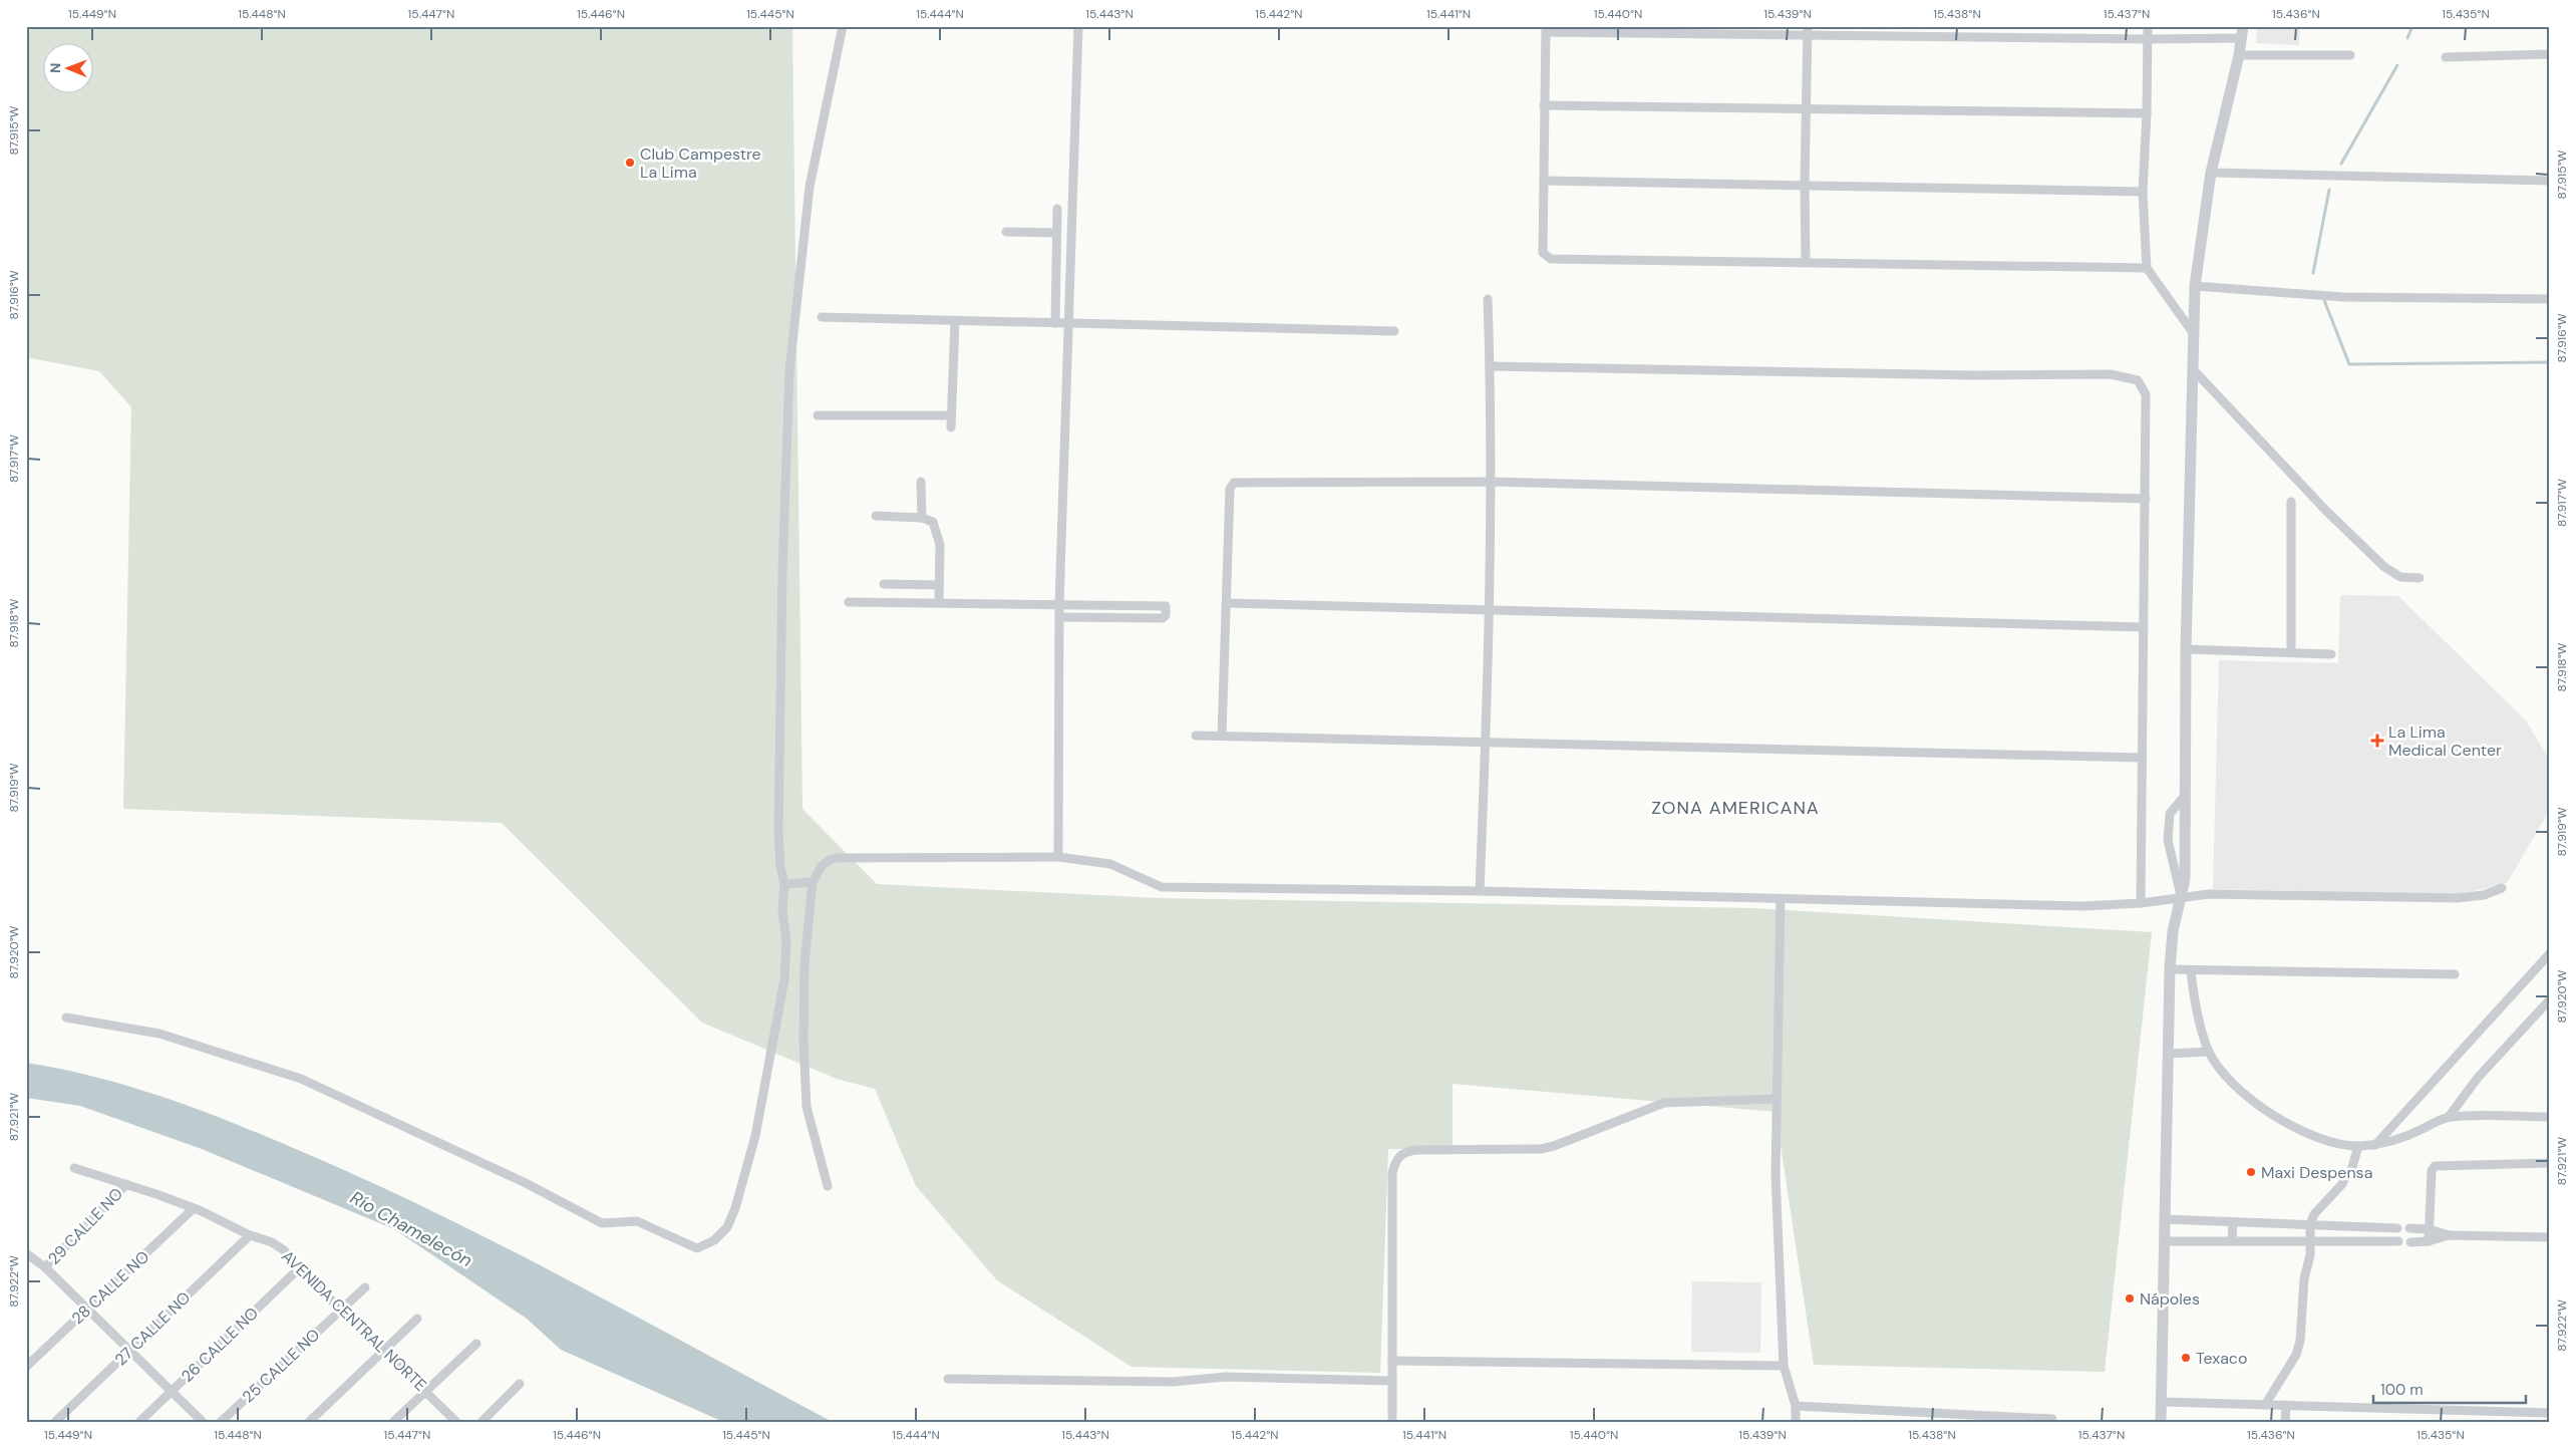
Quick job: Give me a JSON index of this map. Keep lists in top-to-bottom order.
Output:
{
  "streets": {
    "street": [
      "29 CALLE NO",
      "28 CALLE NO",
      "AVENIDA CENTRAL NORTE",
      "27 CALLE NO",
      "26 CALLE NO",
      "25 CALLE NO"
    ]
  },
  "crossings": [
    ["29 CALLE NO", "AVENIDA CENTRAL NORTE"],
    ["28 CALLE NO", "AVENIDA CENTRAL NORTE"],
    ["AVENIDA CENTRAL NORTE", "27 CALLE NO"],
    ["AVENIDA CENTRAL NORTE", "26 CALLE NO"],
    ["AVENIDA CENTRAL NORTE", "25 CALLE NO"]
  ],
  "districts": ["ZONA AMERICANA"],
  "water": ["Río Chamelecón"],
  "places": {
    "other": [
      "Club Campestre La Lima",
      "Maxi Despensa",
      "Nápoles",
      "Texaco"
    ],
    "health": ["La Lima Medical Center"]
  },
  "scale_bar": "100 m",
  "north": "left",
  "coordinates": [
    "15.449°N",
    "15.448°N",
    "15.447°N",
    "15.446°N",
    "15.445°N",
    "15.444°N",
    "15.443°N",
    "15.442°N",
    "15.441°N",
    "15.440°N",
    "15.439°N",
    "15.438°N",
    "15.437°N",
    "15.436°N",
    "15.435°N",
    "87.915°W",
    "87.916°W",
    "87.917°W",
    "87.918°W",
    "87.919°W",
    "87.920°W",
    "87.921°W",
    "87.922°W"
  ]
}
